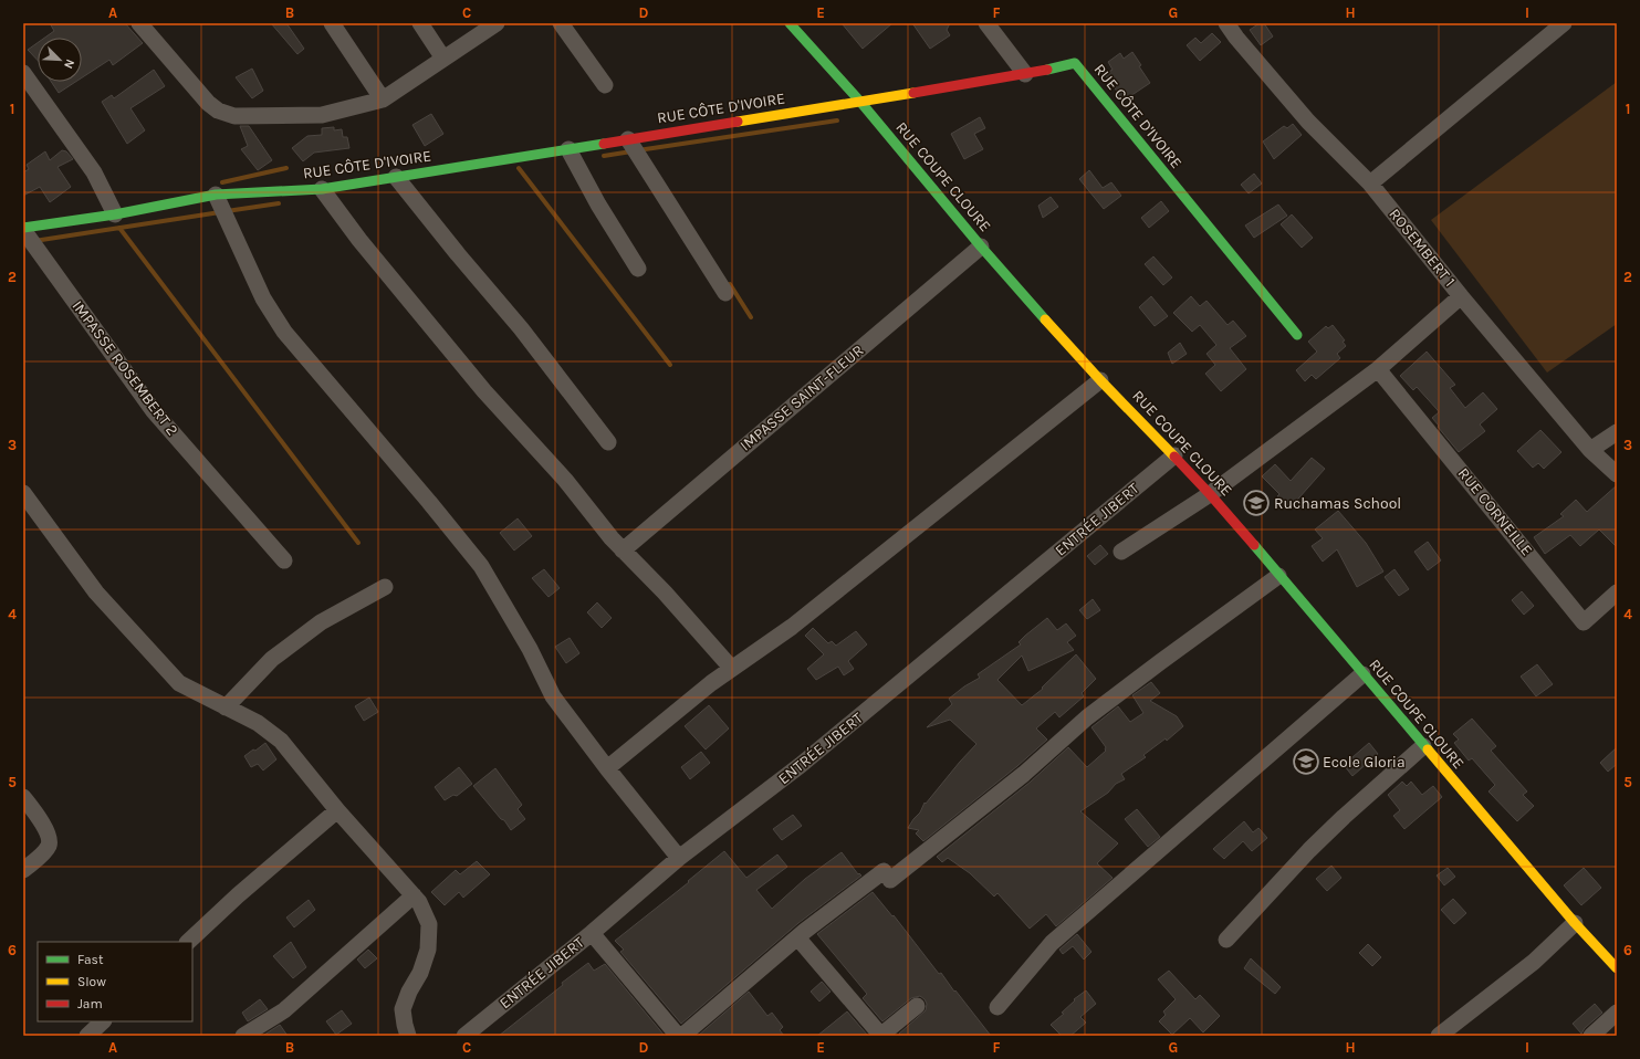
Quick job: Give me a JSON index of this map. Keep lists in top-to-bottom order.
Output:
{
  "streets": {
    "street": [
      "RUE CÔTE D'IVOIRE",
      "RUE COUPE CLOURE",
      "ROSEMBERT 1",
      "IMPASSE ROSEMBERT 2",
      "IMPASSE SAINT-FLEUR",
      "RUE CORNEILLE",
      "ENTRÉE JIBERT"
    ]
  },
  "crossings": [
    ["RUE CÔTE D'IVOIRE", "RUE COUPE CLOURE"],
    ["RUE CÔTE D'IVOIRE", "IMPASSE ROSEMBERT 2"],
    ["RUE COUPE CLOURE", "IMPASSE SAINT-FLEUR"],
    ["RUE COUPE CLOURE", "ENTRÉE JIBERT"]
  ],
  "places": {
    "school or university": ["Ruchamas School", "Ecole Gloria"]
  },
  "legend": ["Fast", "Slow", "Jam"],
  "north": "bottom right",
  "grid": {
    "columns": [
      "A",
      "B",
      "C",
      "D",
      "E",
      "F",
      "G",
      "H",
      "I"
    ],
    "rows": [
      "1",
      "2",
      "3",
      "4",
      "5",
      "6"
    ]
  }
}
